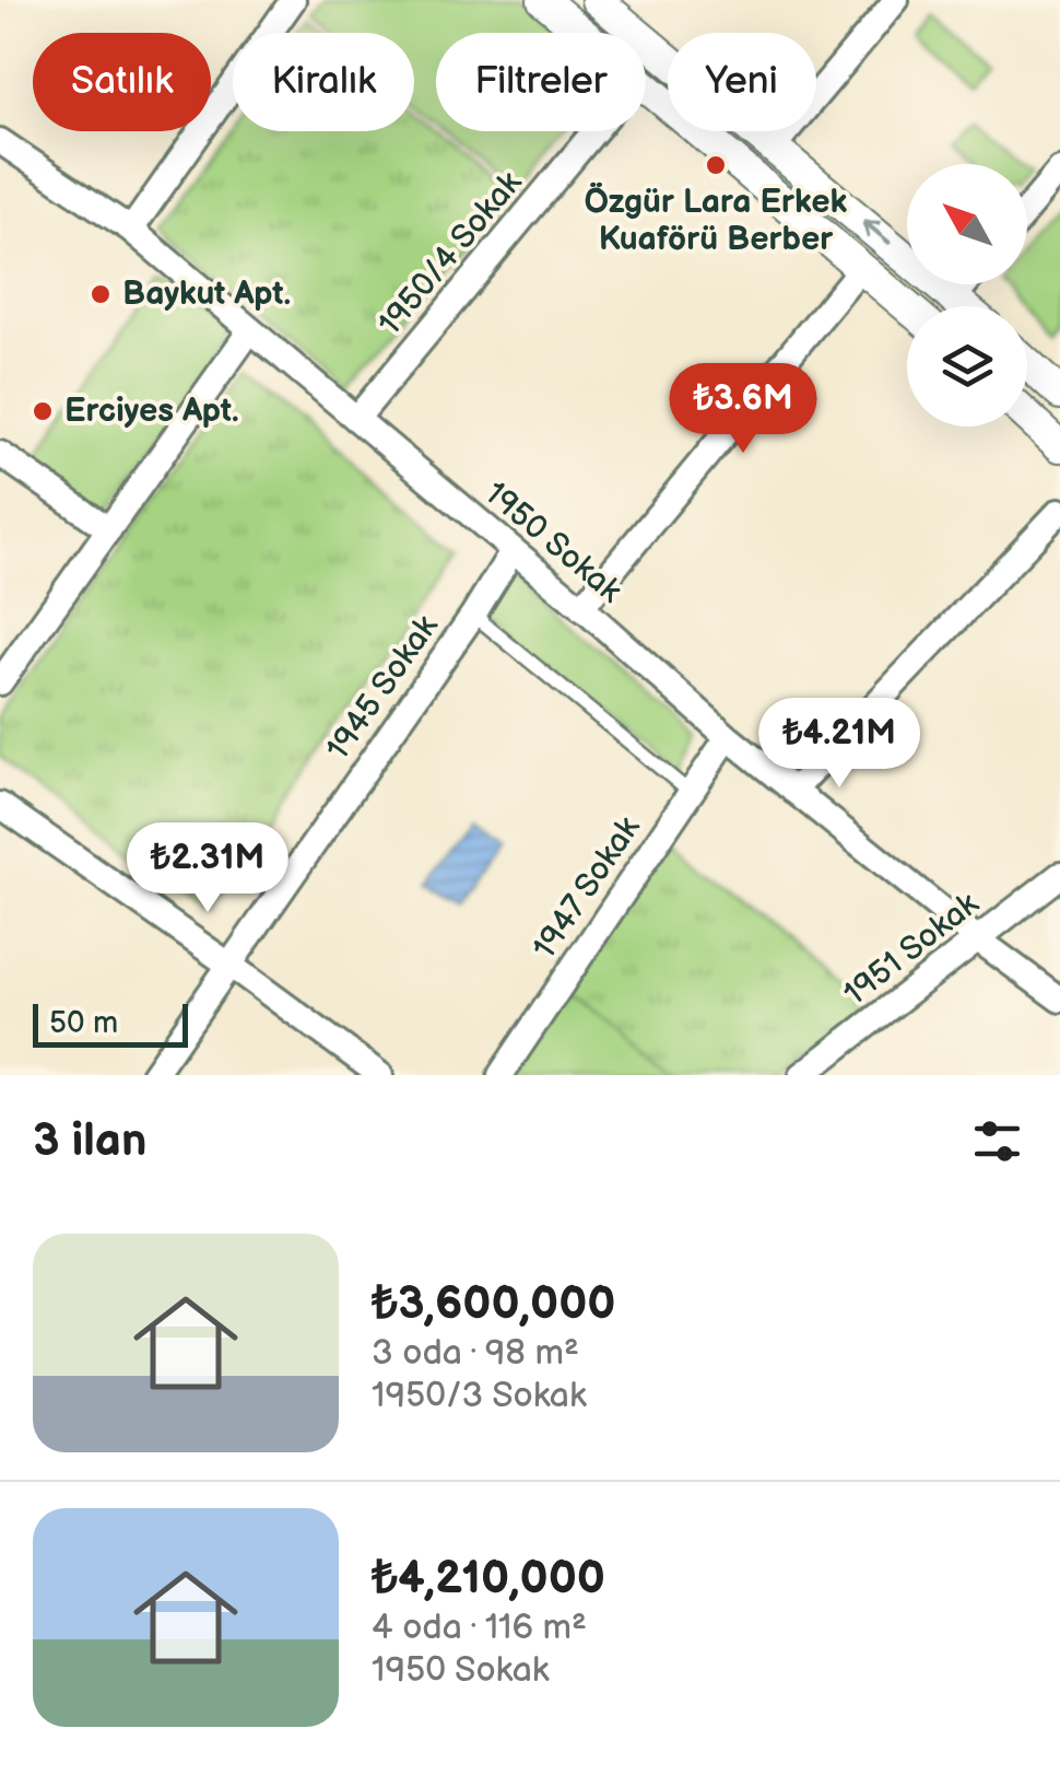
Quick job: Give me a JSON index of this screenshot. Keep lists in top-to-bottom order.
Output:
{
  "streets": {
    "street": [
      "1950/4 Sokak",
      "1950 Sokak",
      "1945 Sokak",
      "1947 Sokak",
      "1951 Sokak"
    ]
  },
  "crossings": [
    ["1950/4 Sokak", "1950 Sokak"],
    ["1950 Sokak", "1945 Sokak"],
    ["1950 Sokak", "1947 Sokak"],
    ["1950 Sokak", "1951 Sokak"]
  ],
  "places": ["Özgür Lara Erkek Kuaförü Berber", "Baykut Apt.", "Erciyes Apt."],
  "scale_bar": "50 m",
  "north": "top left",
  "page": {
    "chip": [
      "Satılık",
      "Kiralık",
      "Filtreler",
      "Yeni"
    ],
    "price": ["₺3.6M", "₺4.21M", "₺2.31M"],
    "scale": "50 m",
    "heading": "3 ilan",
    "list": [
      {
        "name": "₺3,600,000",
        "note": "3 oda · 98 m² · 1950/3 Sokak"
      },
      {
        "name": "₺4,210,000",
        "note": "4 oda · 116 m² · 1950 Sokak"
      }
    ]
  }
}
